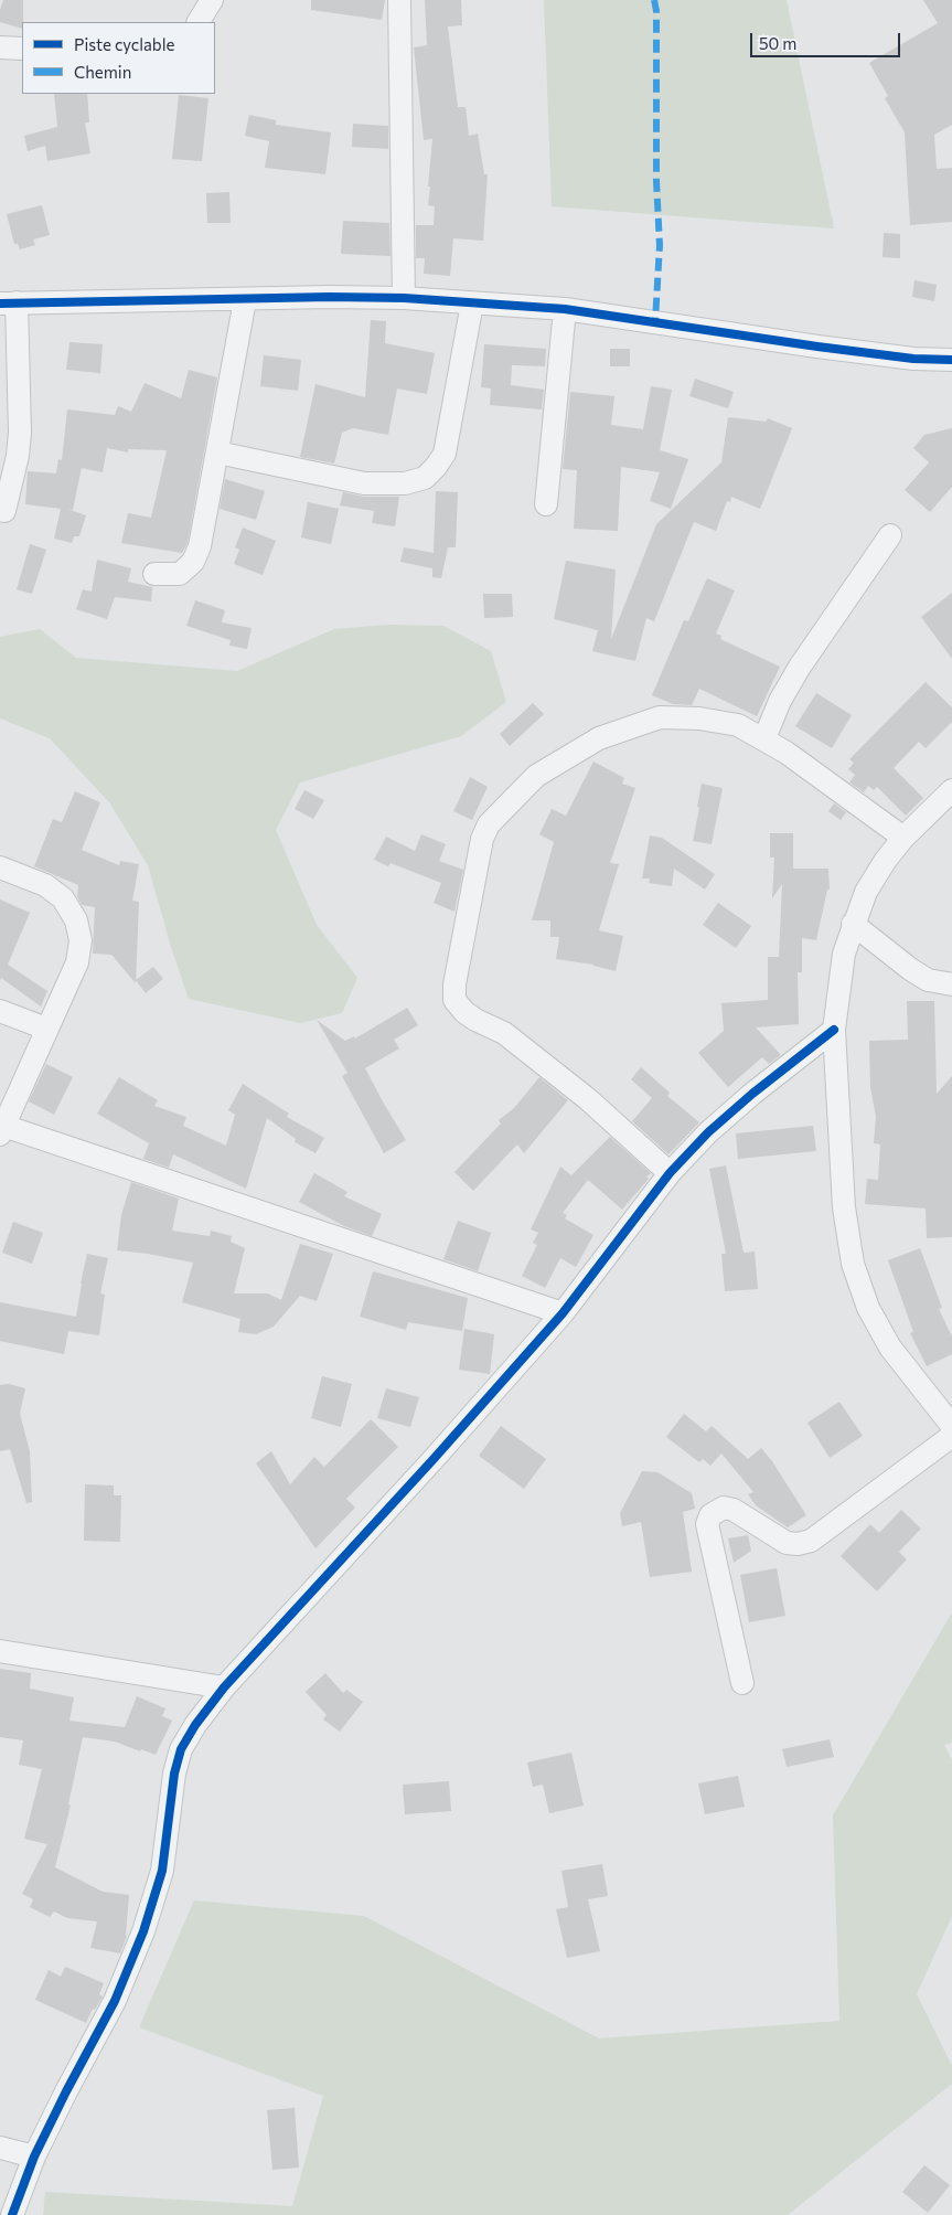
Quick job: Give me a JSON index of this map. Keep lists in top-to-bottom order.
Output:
{
  "legend": ["Piste cyclable", "Chemin"],
  "scale_bar": "50 m"
}
